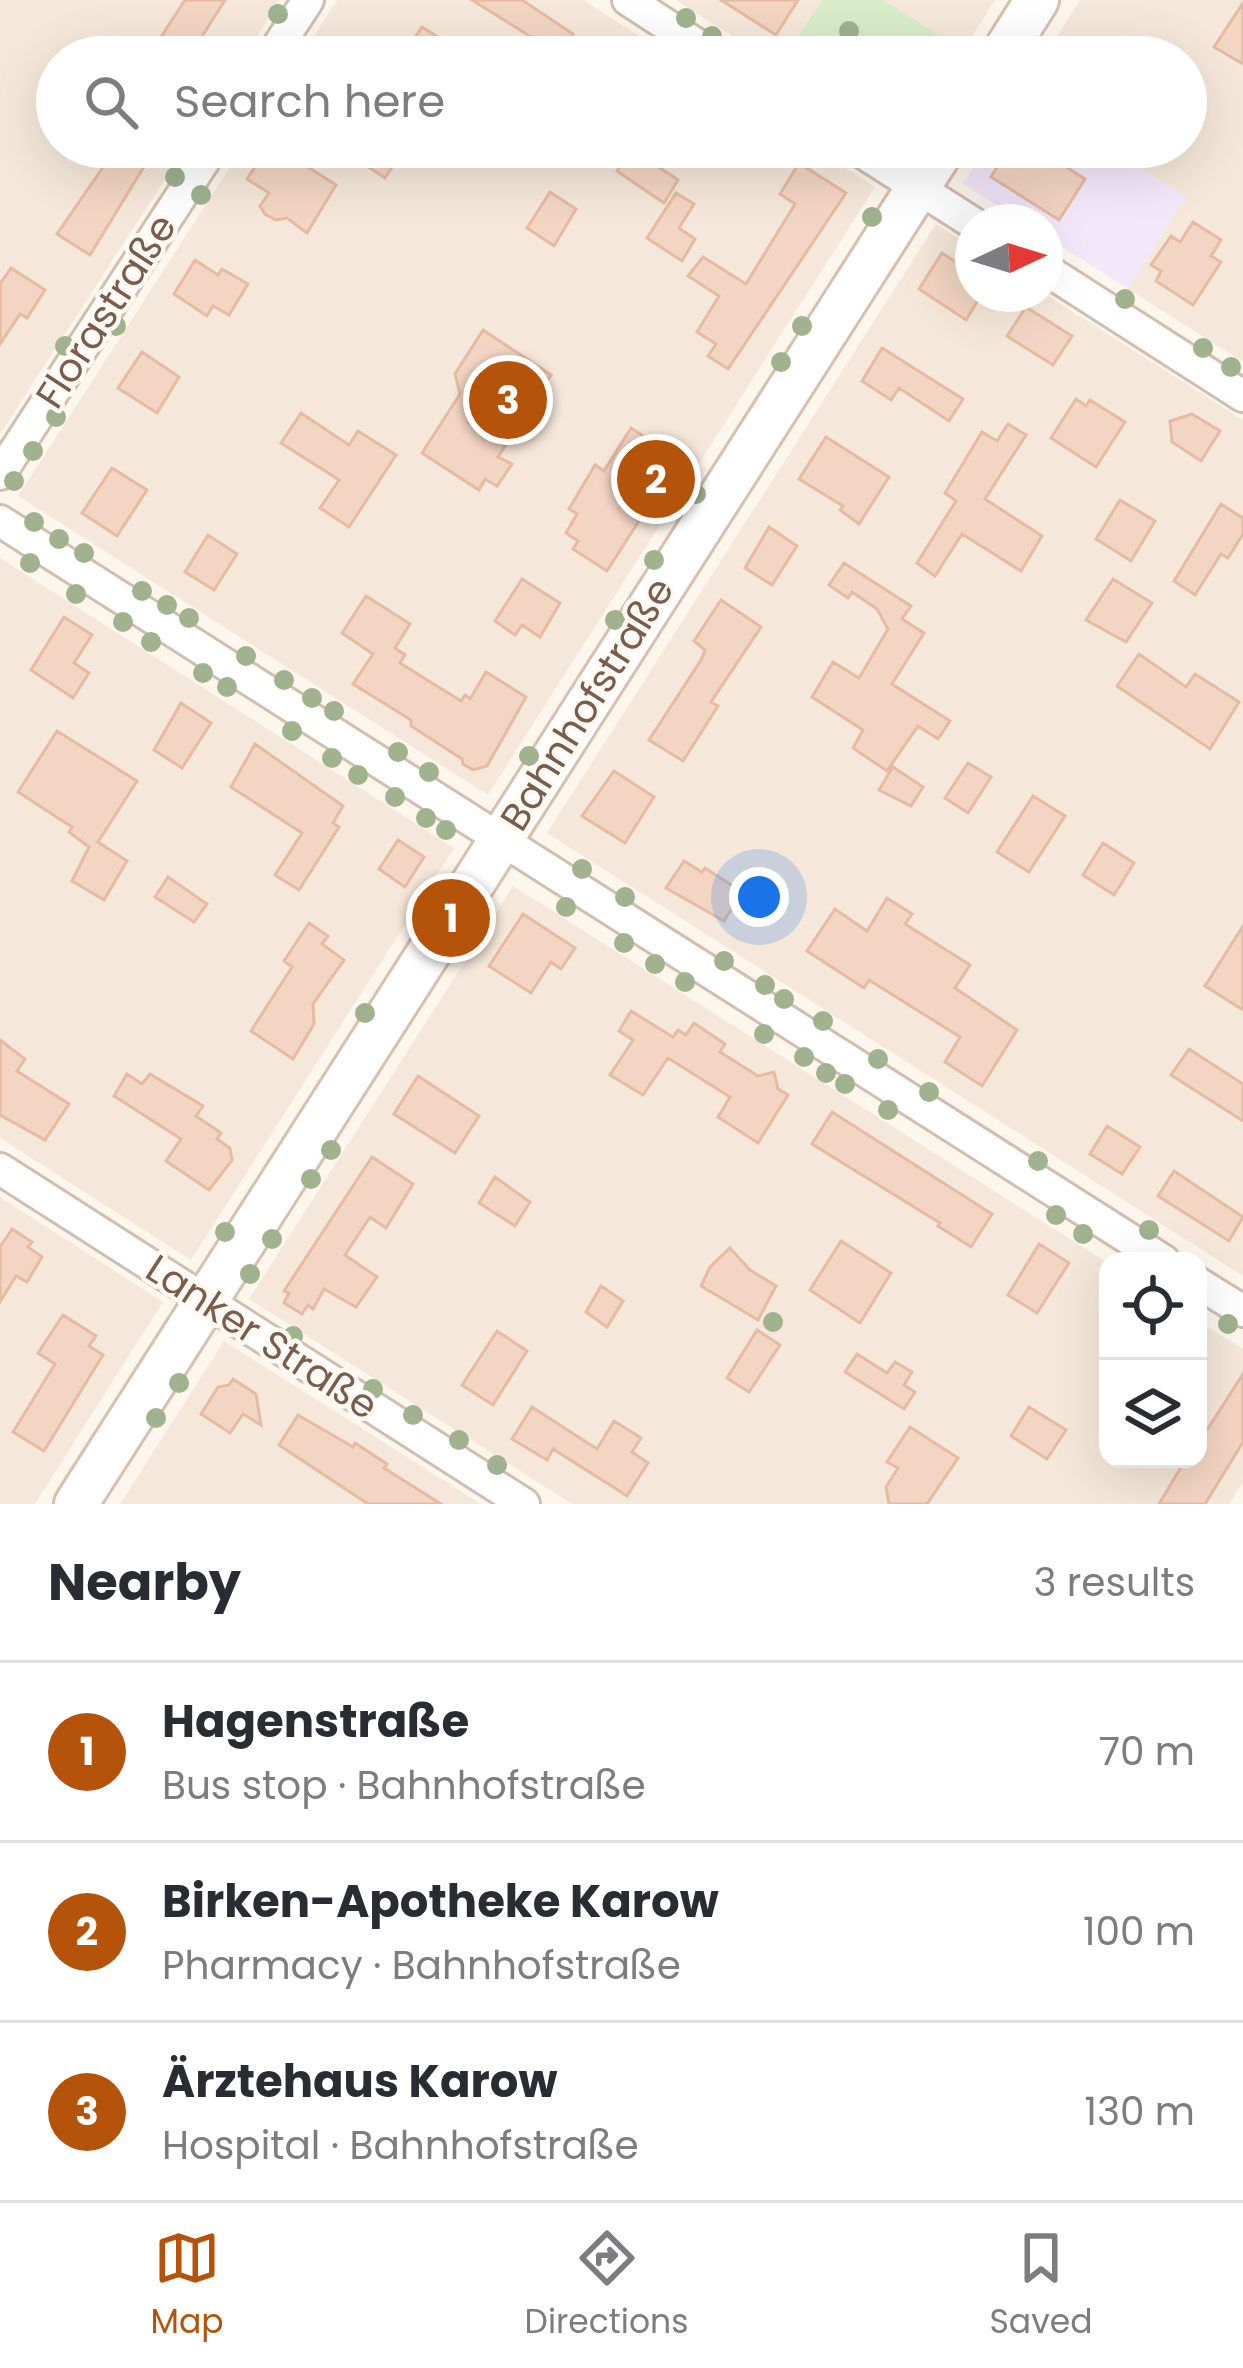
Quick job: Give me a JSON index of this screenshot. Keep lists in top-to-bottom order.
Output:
{
  "streets": {
    "main road": ["Bahnhofstraße"],
    "street": ["Florastraße", "Lanker Straße"]
  },
  "crossings": [
    ["Bahnhofstraße", "Lanker Straße"]
  ],
  "north": "right",
  "page": {
    "search": "Search here",
    "pins": ["3", "2", "1"],
    "heading": ["Nearby", "3 results"],
    "list": [
      {
        "mark": "1",
        "name": "Hagenstraße",
        "note": "Bus stop · Bahnhofstraße",
        "value": "70 m"
      },
      {
        "mark": "2",
        "name": "Birken-Apotheke Karow",
        "note": "Pharmacy · Bahnhofstraße",
        "value": "100 m"
      },
      {
        "mark": "3",
        "name": "Ärztehaus Karow",
        "note": "Hospital · Bahnhofstraße",
        "value": "130 m"
      }
    ],
    "nav": ["Map", "Directions", "Saved"]
  }
}
